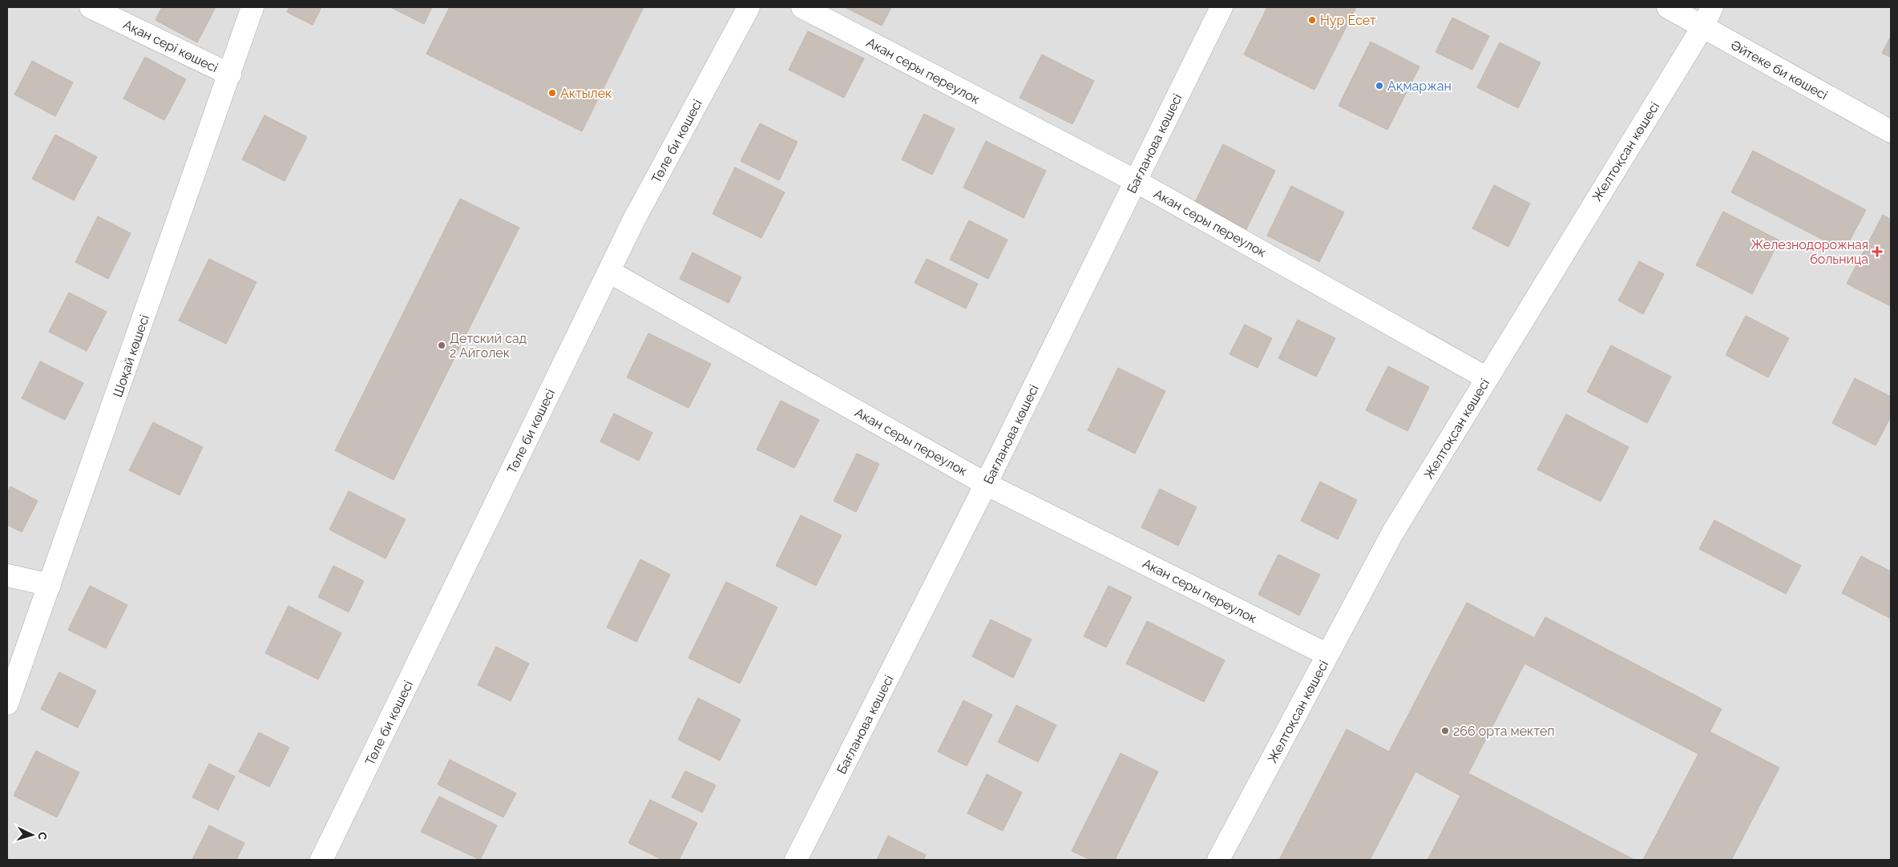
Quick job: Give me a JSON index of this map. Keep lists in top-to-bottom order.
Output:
{
  "streets": {
    "street": [
      "Ақан сері көшесі",
      "Әйтеке би көшесі",
      "Акан серы переулок",
      "Төле би көшесі",
      "Бағланова көшесі",
      "Желтоқсан көшесі",
      "Шоқай көшесі"
    ]
  },
  "crossings": [
    ["Ақан сері көшесі", "Шоқай көшесі"],
    ["Әйтеке би көшесі", "Желтоқсан көшесі"],
    ["Акан серы переулок", "Төле би көшесі"],
    ["Акан серы переулок", "Бағланова көшесі"],
    ["Акан серы переулок", "Желтоқсан көшесі"]
  ],
  "places": {
    "other": [
      "Нур Есет",
      "Ақмаржан",
      "Актылек",
      "Детский сад 2 Айголек",
      "266 орта мектеп"
    ],
    "health": ["Железнодорожная больница"]
  },
  "north": "right"
}
